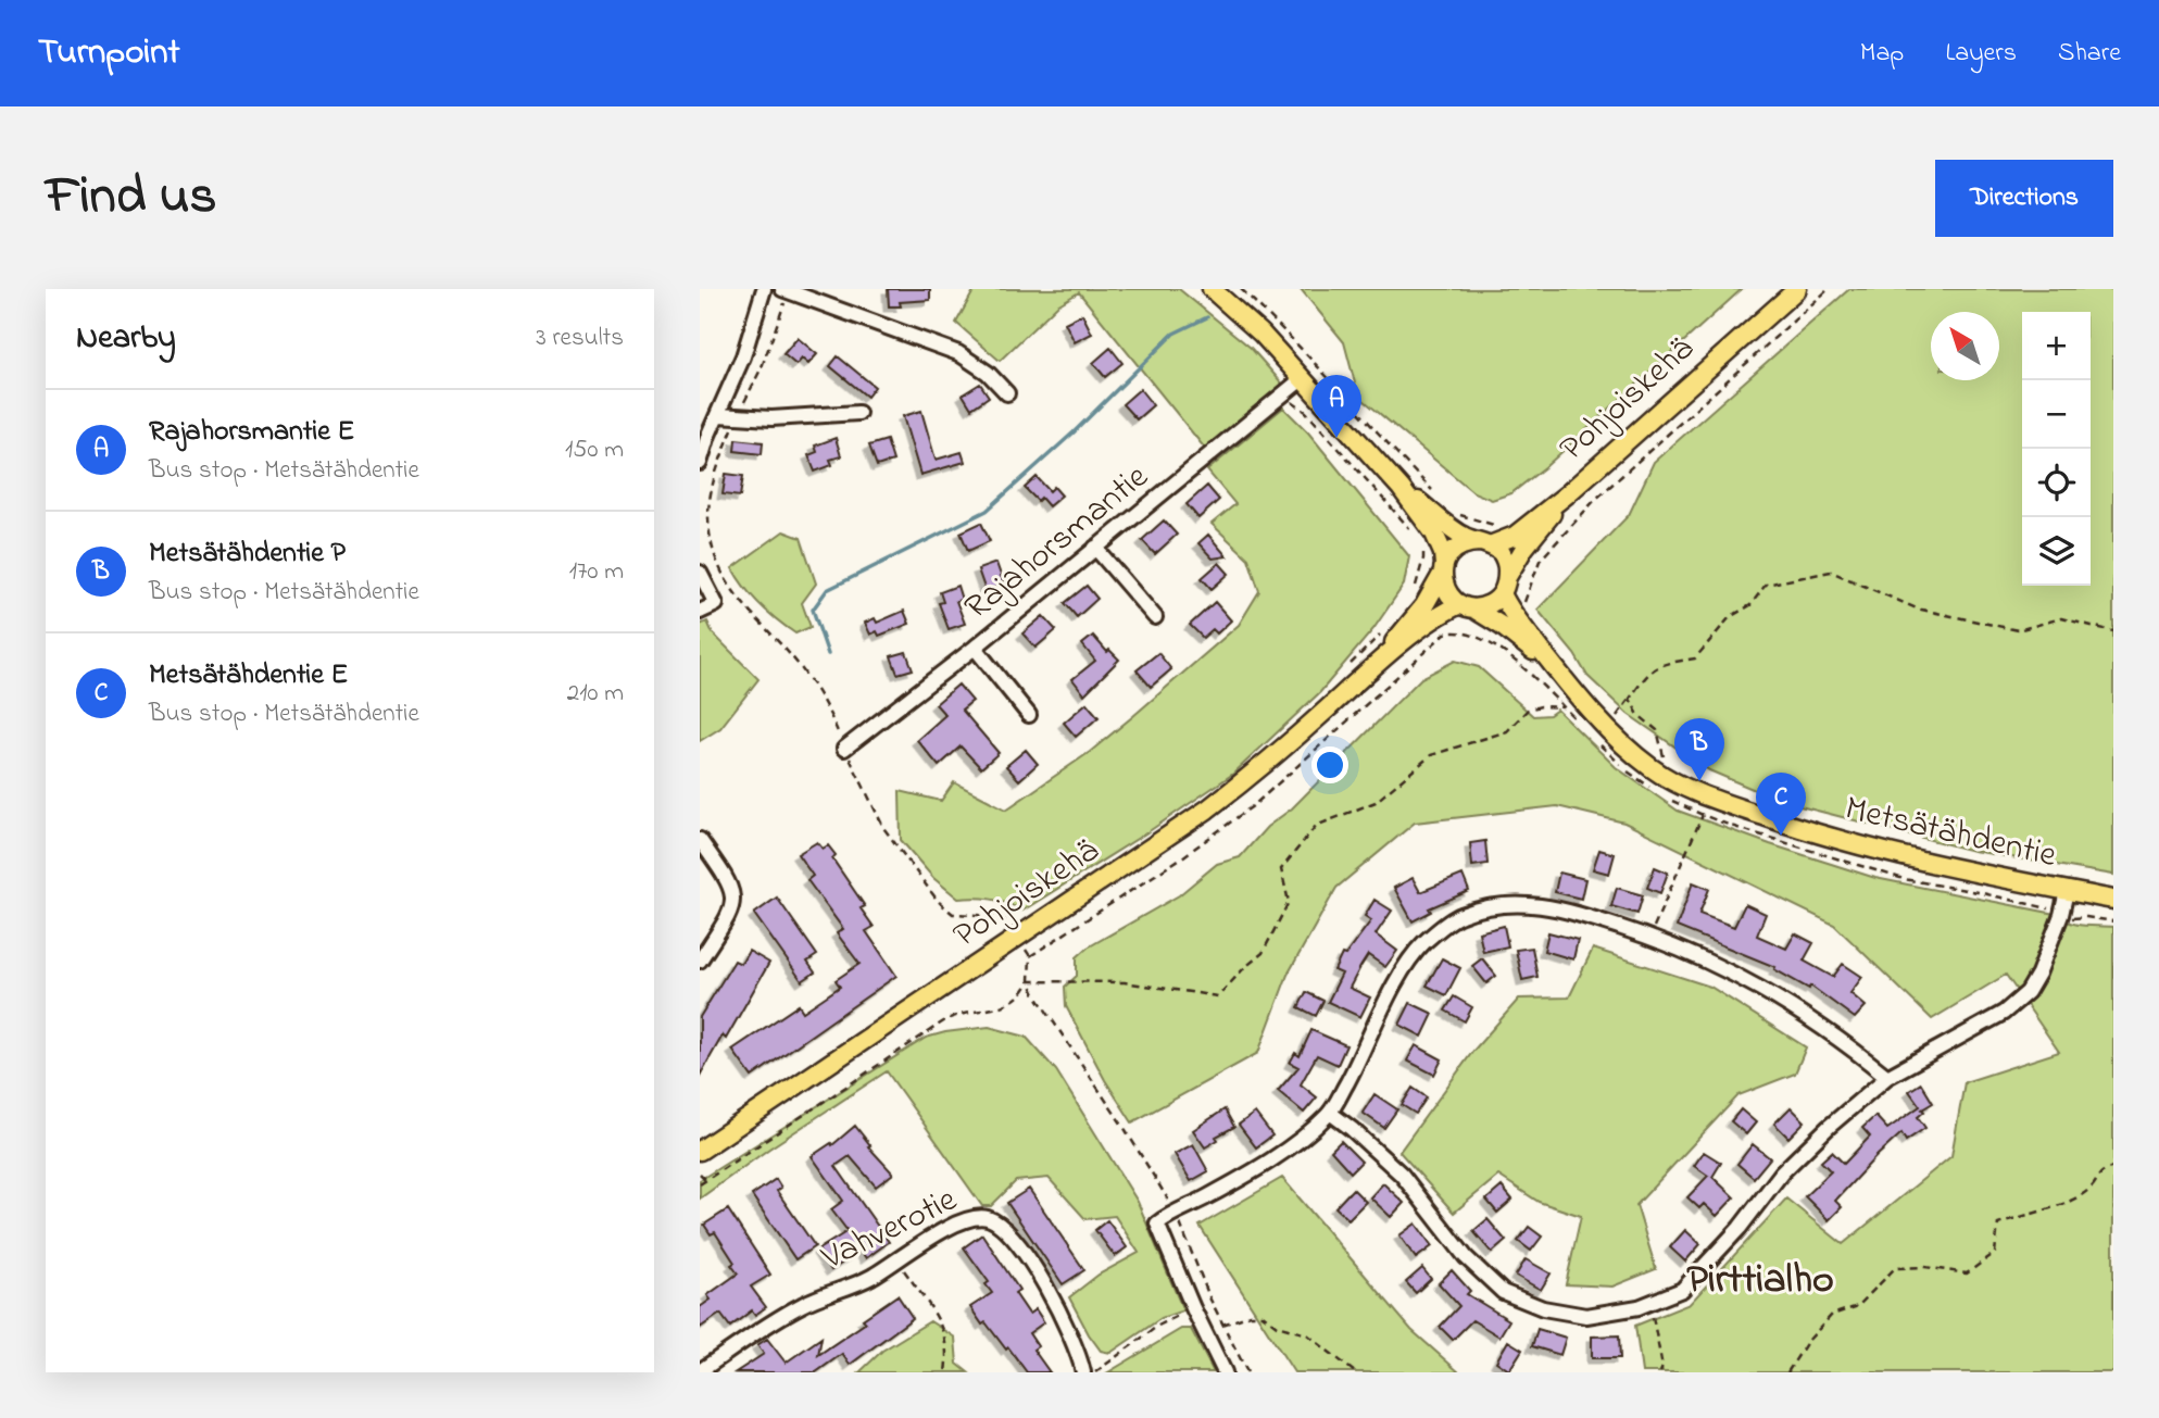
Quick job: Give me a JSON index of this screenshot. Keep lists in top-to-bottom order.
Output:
{
  "streets": {
    "main road": ["Pohjoiskehä", "Metsätähdentie"],
    "street": ["Rajahorsmantie", "Vahverotie"]
  },
  "crossings": [
    ["Pohjoiskehä", "Metsätähdentie"]
  ],
  "districts": ["Pirttialho"],
  "north": "top left",
  "page": {
    "header": "Turnpoint",
    "nav": ["Map", "Layers", "Share"],
    "title": "Find us",
    "buttons": "Directions",
    "heading": ["Nearby", "3 results"],
    "map_buttons": ["+", "−"],
    "pins": ["A", "B", "C"],
    "list": [
      {
        "mark": "A",
        "name": "Rajahorsmantie E",
        "note": "Bus stop · Metsätähdentie",
        "value": "150 m"
      },
      {
        "mark": "B",
        "name": "Metsätähdentie P",
        "note": "Bus stop · Metsätähdentie",
        "value": "170 m"
      },
      {
        "mark": "C",
        "name": "Metsätähdentie E",
        "note": "Bus stop · Metsätähdentie",
        "value": "210 m"
      }
    ]
  }
}
